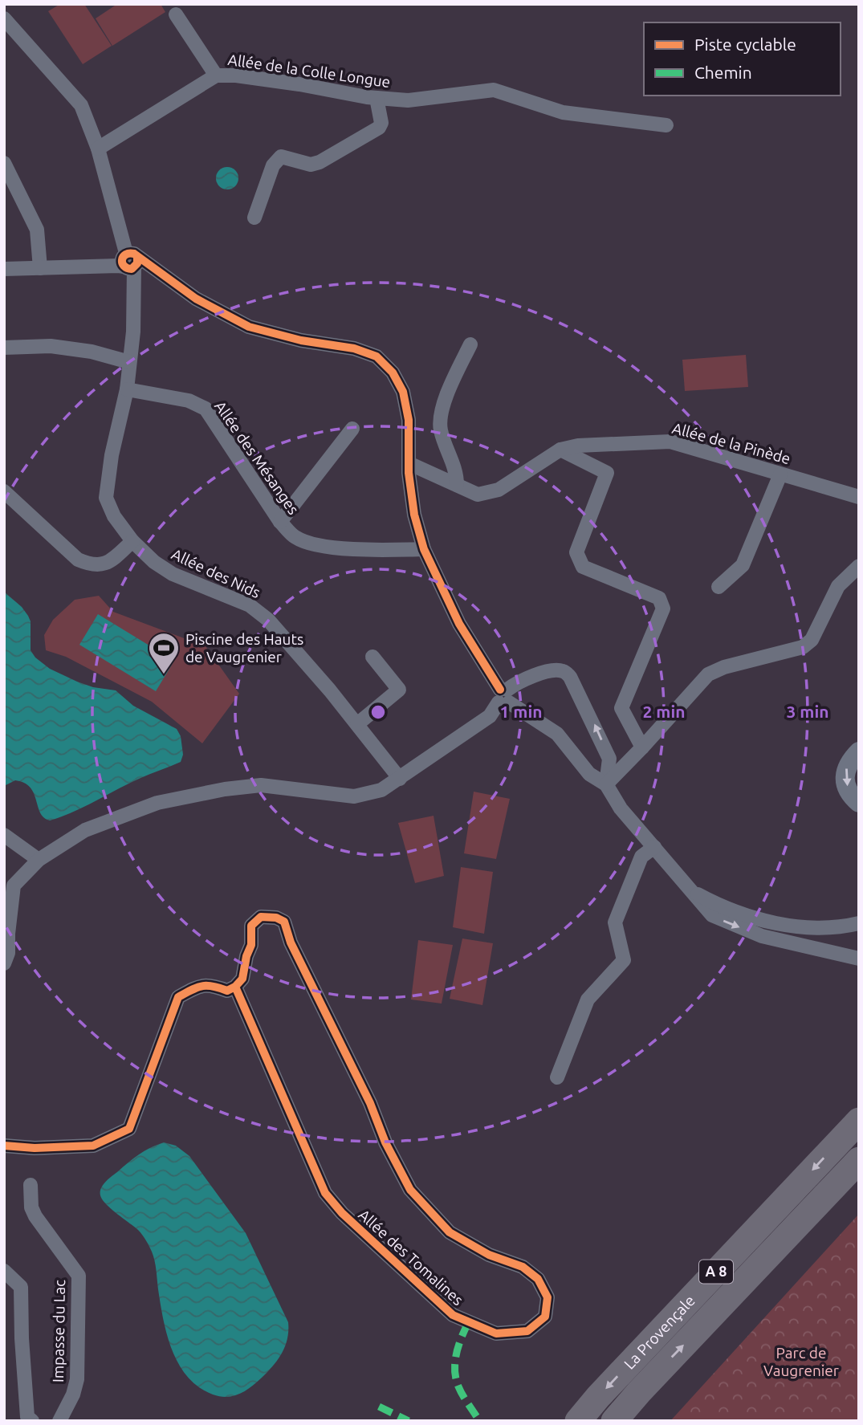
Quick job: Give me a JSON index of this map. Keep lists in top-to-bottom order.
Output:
{
  "streets": {
    "highway": ["A 8", "La Provençale"],
    "street": [
      "Allée de la Colle Longue",
      "Allée de la Pinède",
      "Allée des Mésanges",
      "Allée des Nids",
      "Allée des Tomalines",
      "Impasse du Lac"
    ]
  },
  "crossings": [
    ["Allée de la Colle Longue", "Allée des Nids"],
    ["Allée des Mésanges", "Allée des Nids"]
  ],
  "parks": ["Parc de Vaugrenier"],
  "places": {
    "sports": ["Piscine des Hauts de Vaugrenier"]
  },
  "legend": ["Piste cyclable", "Chemin"],
  "rings": ["1 min", "2 min", "3 min"]
}
